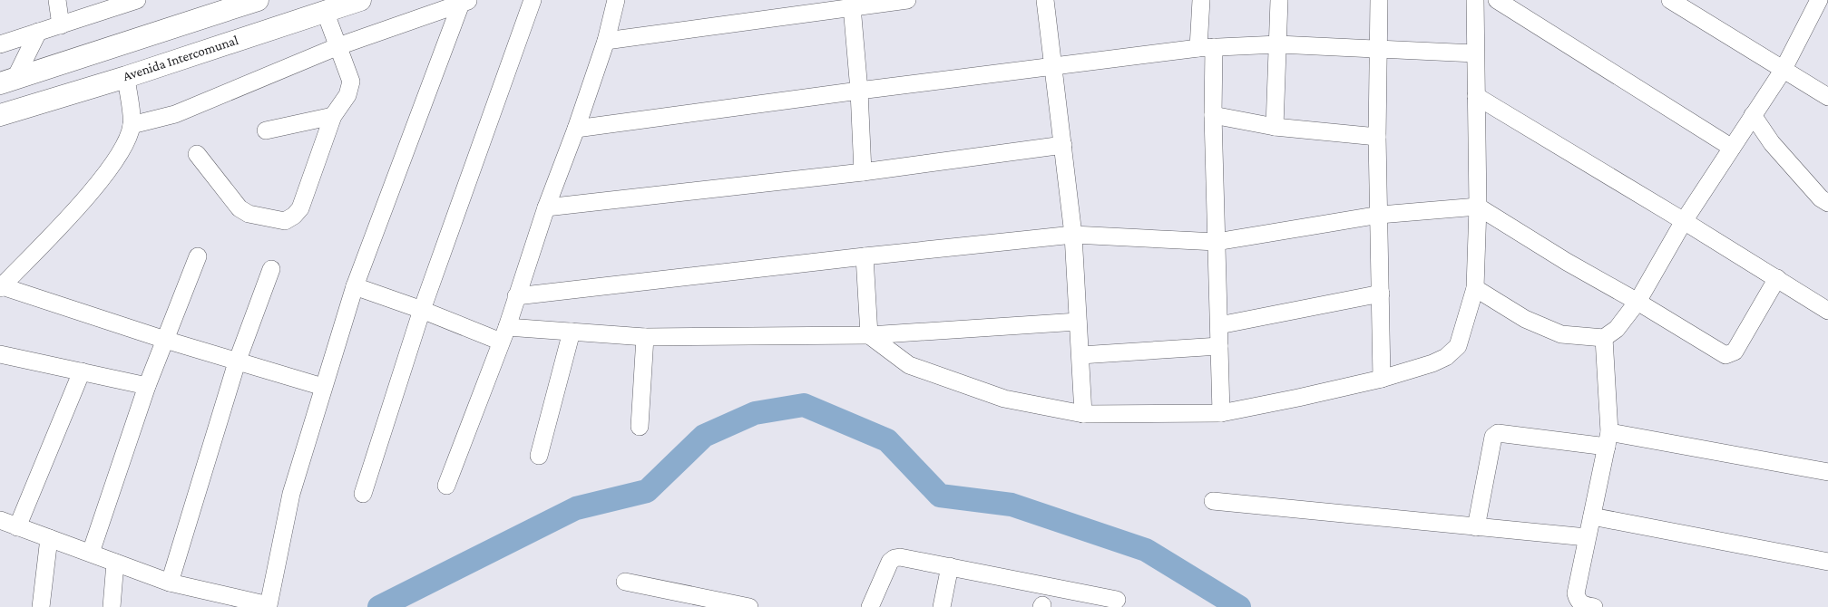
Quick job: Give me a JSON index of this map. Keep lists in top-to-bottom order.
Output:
{
  "streets": {
    "main road": ["Avenida Intercomunal"]
  }
}
